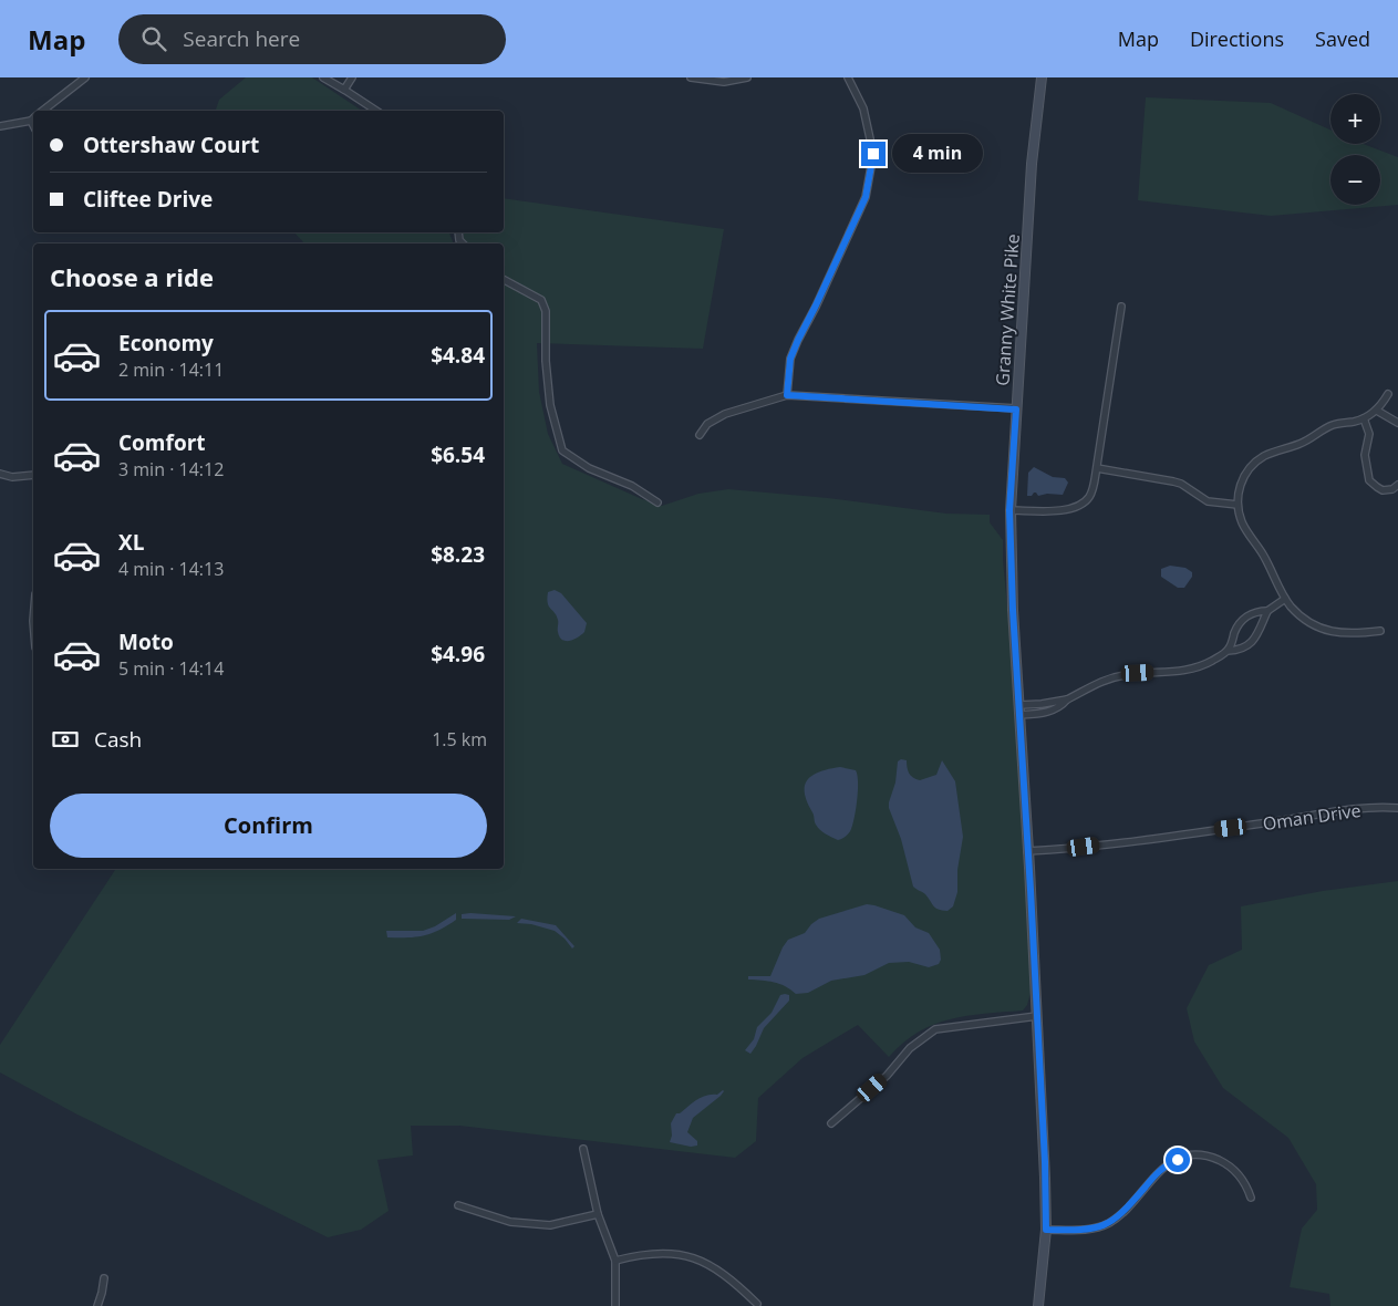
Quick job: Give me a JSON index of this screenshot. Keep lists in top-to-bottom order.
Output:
{
  "streets": {
    "main road": ["Granny White Pike"],
    "street": ["Oman Drive"]
  },
  "crossings": [
    ["Granny White Pike", "Oman Drive"]
  ],
  "page": {
    "header": "Map",
    "search": "Search here",
    "nav": ["Map", "Directions", "Saved"],
    "map_buttons": ["+", "−"],
    "banner": ["Ottershaw Court", "Cliftee Drive"],
    "bubble": "4 min",
    "heading": "Choose a ride",
    "list": [
      {
        "name": "Economy",
        "note": "2 min · 14:11",
        "value": "$4.84"
      },
      {
        "name": "Comfort",
        "note": "3 min · 14:12",
        "value": "$6.54"
      },
      {
        "name": "XL",
        "note": "4 min · 14:13",
        "value": "$8.23"
      },
      {
        "name": "Moto",
        "note": "5 min · 14:14",
        "value": "$4.96"
      }
    ],
    "pay": ["Cash", "1.5 km"],
    "buttons": "Confirm"
  }
}
